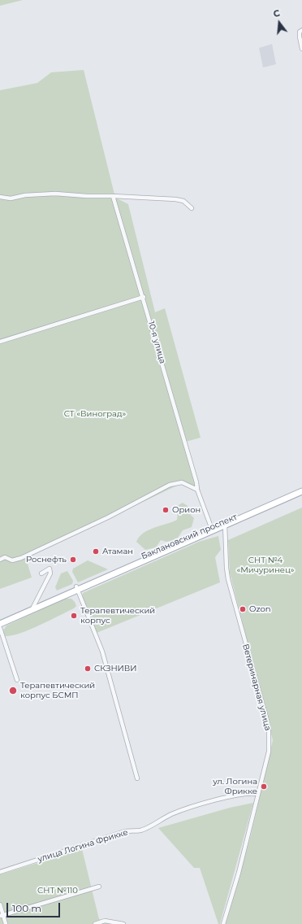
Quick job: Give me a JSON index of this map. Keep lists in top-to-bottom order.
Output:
{
  "streets": {
    "main road": ["Баклановский проспект"],
    "street": ["10-я улица", "Ветеринарная улица", "улица Логина Фрикке"]
  },
  "crossings": [
    ["10-я улица", "Баклановский проспект"],
    ["Баклановский проспект", "Ветеринарная улица"],
    ["Ветеринарная улица", "улица Логина Фрикке"]
  ],
  "parks": ["СТ «Виноград»", "СНТ №4 «Мичуринец»", "СНТ №110"],
  "places": [
    "Орион",
    "Атаман",
    "Роснефть",
    "Ozon",
    "Терапевтический корпус",
    "СКЗНИВИ",
    "Терапевтический корпус БСМП",
    "ул. Логина Фрикке"
  ],
  "scale_bar": "100 m",
  "north": "top"
}
